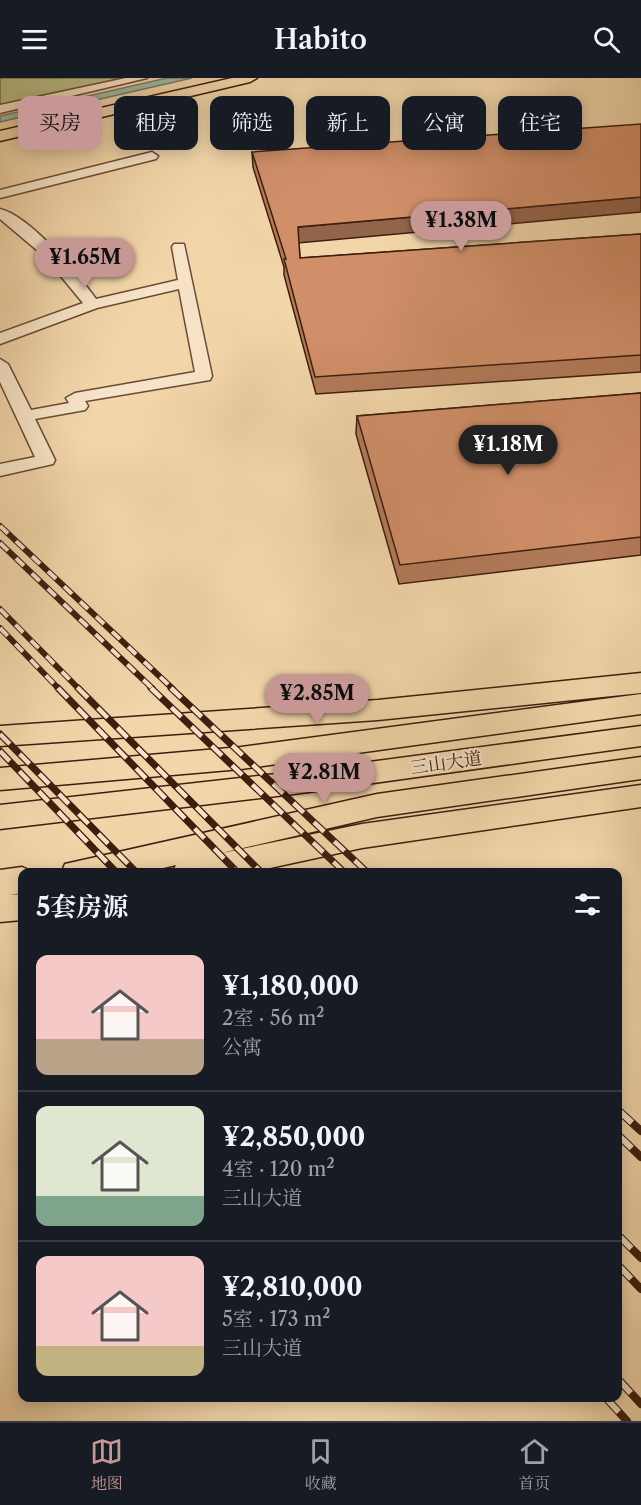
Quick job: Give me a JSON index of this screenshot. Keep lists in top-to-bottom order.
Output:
{
  "streets": {
    "main road": ["三山大道"]
  },
  "page": {
    "header": "Habito",
    "chip": [
      "买房",
      "租房",
      "筛选",
      "新上",
      "公寓",
      "住宅"
    ],
    "price": [
      "¥1.38M",
      "¥1.65M",
      "¥1.18M",
      "¥2.85M",
      "¥2.81M"
    ],
    "heading": "5套房源",
    "list": [
      {
        "name": "¥1,180,000",
        "note": "2室 · 56 m² · 公寓"
      },
      {
        "name": "¥2,850,000",
        "note": "4室 · 120 m² · 三山大道"
      },
      {
        "name": "¥2,810,000",
        "note": "5室 · 173 m² · 三山大道"
      }
    ],
    "tabs": ["地图", "收藏", "首页"]
  }
}
